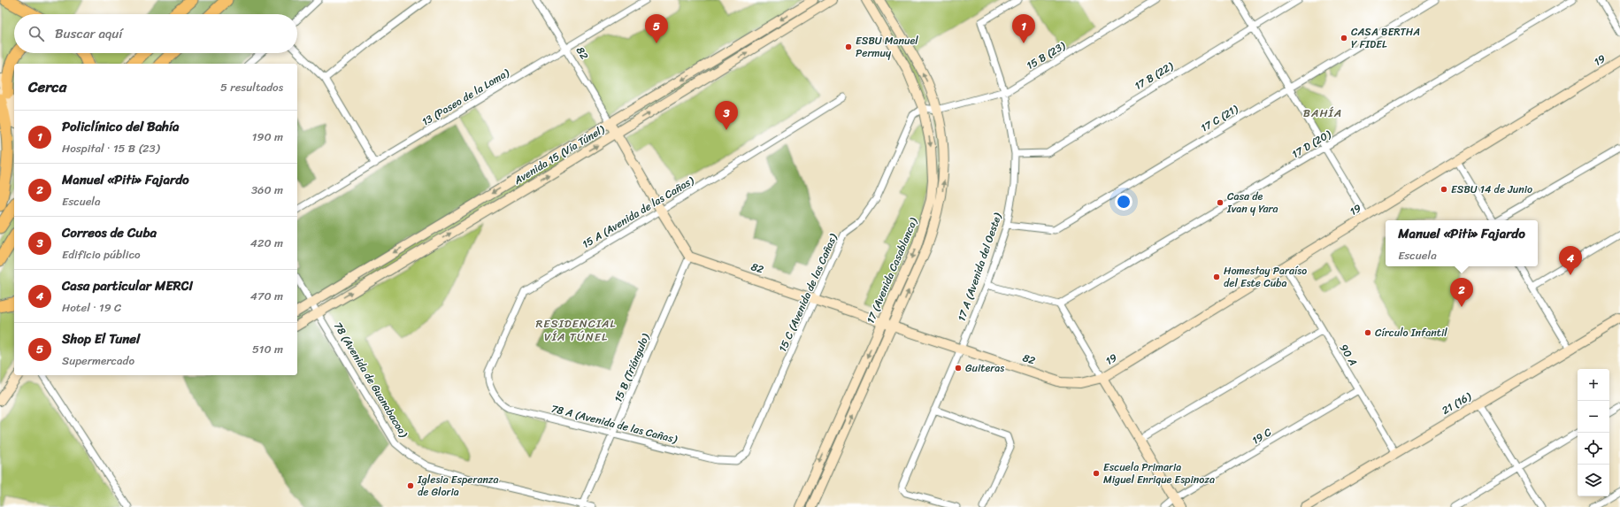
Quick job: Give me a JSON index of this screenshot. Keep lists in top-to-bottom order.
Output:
{
  "streets": {
    "main road": [
      "82",
      "19",
      "Avenida 15 (Vía Túnel)",
      "17 (Avenida Casablanca)",
      "21 (16)"
    ],
    "street": [
      "15 B (23)",
      "17 B (22)",
      "13 (Paseo de la Loma)",
      "17 C (21)",
      "17 D (20)",
      "15 A (Avenida de las Cañas)",
      "17 A (Avenida del Oeste)",
      "15 C (Avenida de las Cañas)",
      "90 A",
      "15 B (Triángulo)",
      "78 (Avenida de Guanabacoa)",
      "78 A (Avenida de las Cañas)",
      "19 C"
    ]
  },
  "crossings": [
    ["82", "19"],
    ["82", "13 (Paseo de la Loma)"],
    ["82", "Avenida 15 (Vía Túnel)"],
    ["82", "15 A (Avenida de las Cañas)"],
    ["82", "17 A (Avenida del Oeste)"],
    ["82", "17 (Avenida Casablanca)"],
    ["82", "15 C (Avenida de las Cañas)"],
    ["82", "15 B (Triángulo)"],
    ["15 B (23)", "17 A (Avenida del Oeste)"],
    ["15 B (23)", "17 (Avenida Casablanca)"],
    ["19", "90 A"],
    ["17 B (22)", "17 A (Avenida del Oeste)"],
    ["17 C (21)", "17 A (Avenida del Oeste)"],
    ["Avenida 15 (Vía Túnel)", "78 (Avenida de Guanabacoa)"],
    ["15 A (Avenida de las Cañas)", "78 A (Avenida de las Cañas)"],
    ["17 (Avenida Casablanca)", "15 C (Avenida de las Cañas)"],
    ["15 C (Avenida de las Cañas)", "78 A (Avenida de las Cañas)"],
    ["90 A", "21 (16)"],
    ["90 A", "19 C"],
    ["15 B (Triángulo)", "78 (Avenida de Guanabacoa)"],
    ["15 B (Triángulo)", "78 A (Avenida de las Cañas)"]
  ],
  "districts": ["BAHÍA", "RESIDENCIAL VÍA TÚNEL"],
  "places": [
    "CASA BERTHA Y FIDEL",
    "ESBU Manuel Permuy",
    "ESBU 14 de Junio",
    "Casa de Ivan y Yara",
    "Homestay Paraíso del Este Cuba",
    "Círculo Infantil",
    "Guiteras",
    "Escuela Primaria Miguel Enrique Espinoza",
    "Iglesia Esperanza de Gloria"
  ],
  "page": {
    "pins": [
      "1",
      "5",
      "3",
      "4",
      "2"
    ],
    "search": "Buscar aquí",
    "heading": ["Cerca", "5 resultados"],
    "list": [
      {
        "mark": "1",
        "name": "Policlínico del Bahía",
        "note": "Hospital · 15 B (23)",
        "value": "190 m"
      },
      {
        "mark": "2",
        "name": "Manuel «Piti» Fajardo",
        "note": "Escuela",
        "value": "360 m"
      },
      {
        "mark": "3",
        "name": "Correos de Cuba",
        "note": "Edificio público",
        "value": "420 m"
      },
      {
        "mark": "4",
        "name": "Casa particular MERCI",
        "note": "Hotel · 19 C",
        "value": "470 m"
      },
      {
        "mark": "5",
        "name": "Shop El Tunel",
        "note": "Supermercado",
        "value": "510 m"
      }
    ],
    "popup": ["Manuel «Piti» Fajardo", "Escuela"],
    "map_buttons": ["+", "−"]
  }
}
